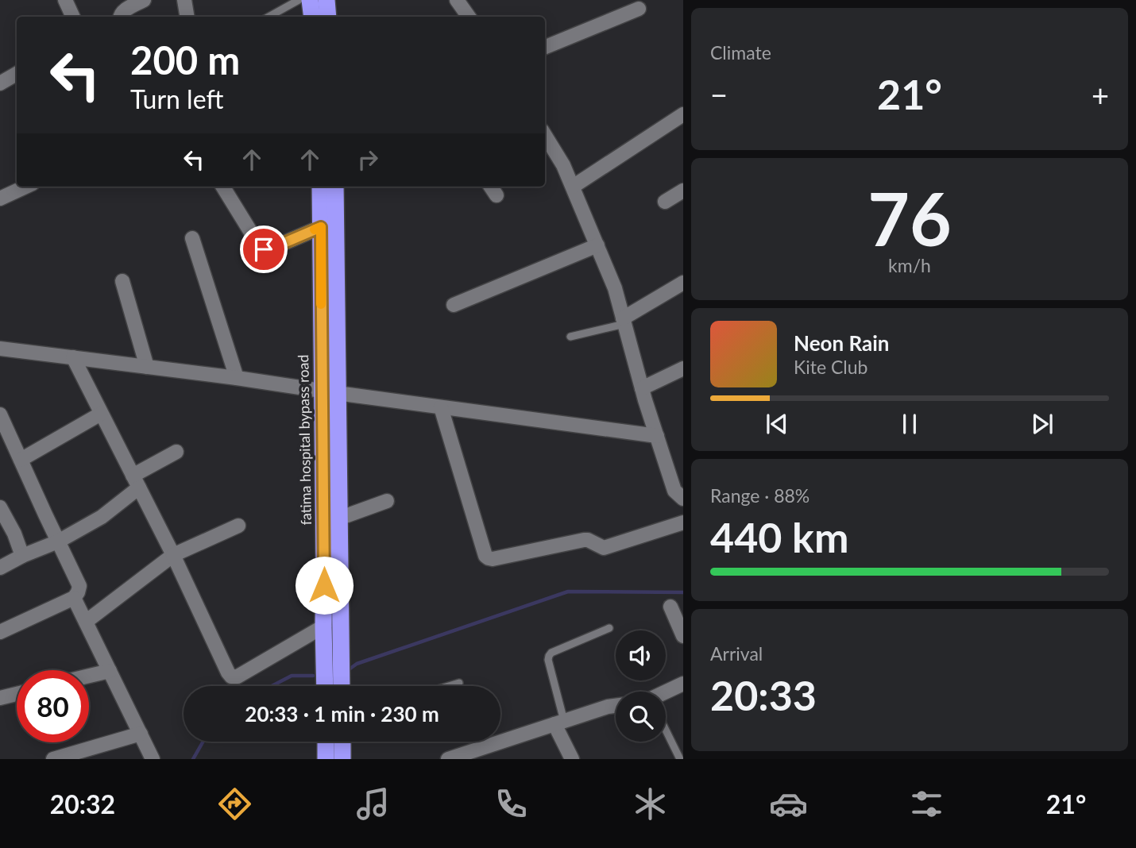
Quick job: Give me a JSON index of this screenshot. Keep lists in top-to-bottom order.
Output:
{
  "streets": {
    "highway": ["fatima hospital bypass road"]
  },
  "page": {
    "tile": [
      "Climate",
      ["76", "km/h"],
      ["Range · 88%", "440 km"],
      ["Arrival", "20:33"]
    ],
    "turn": ["200 m", "Turn left"],
    "heat": ["−", "21°", "+"],
    "song": ["Neon Rain", "Kite Club"],
    "limit": "80",
    "trip": "20:33 · 1 min · 230 m",
    "tabs": ["20:32", "21°"]
  }
}
